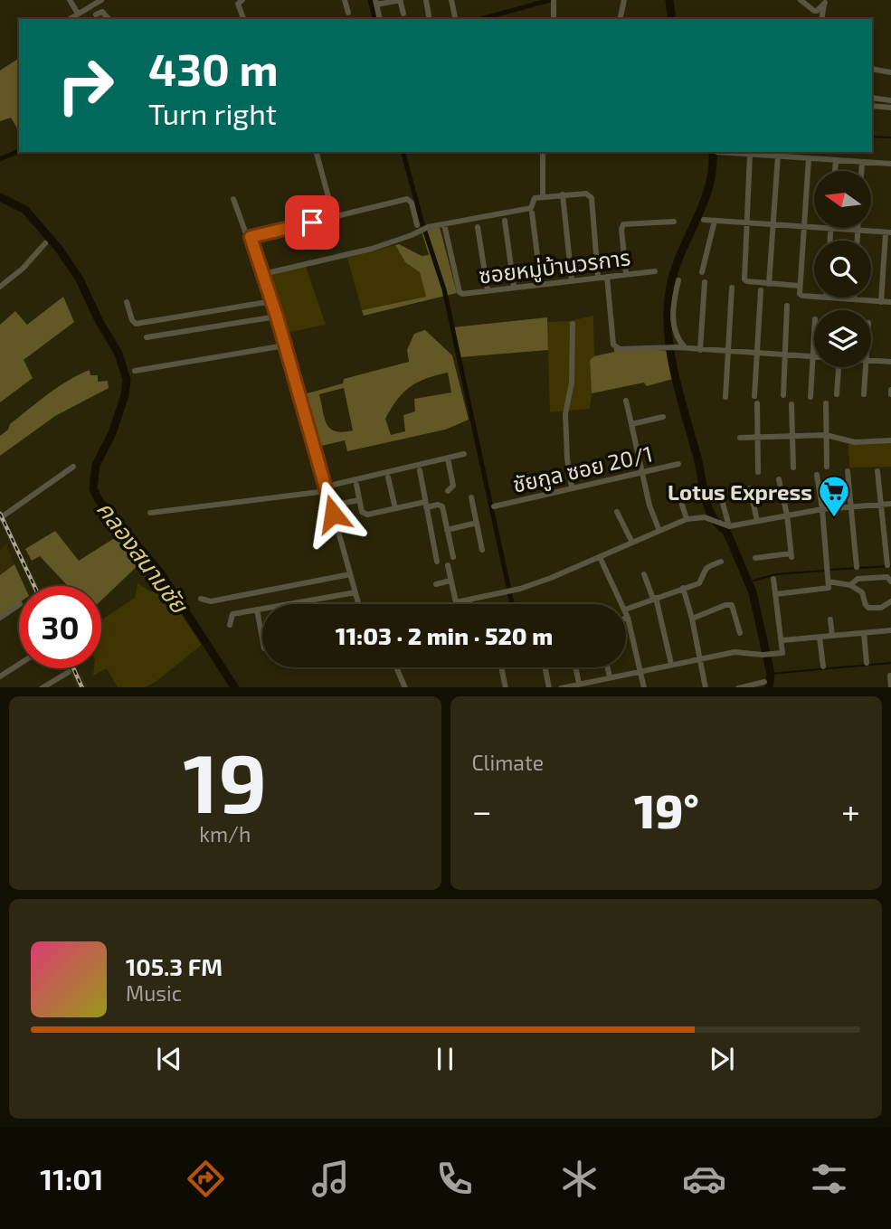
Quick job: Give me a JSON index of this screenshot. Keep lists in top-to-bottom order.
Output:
{
  "streets": {
    "street": ["ซอยหมู่บ้านวรการ", "ชัยกูล ซอย 20/1"]
  },
  "water": ["คลองสนามชัย"],
  "places": {
    "supermarket": ["Lotus Express"]
  },
  "north": "left",
  "page": {
    "turn": ["430 m", "Turn right"],
    "limit": "30",
    "trip": "11:03 · 2 min · 520 m",
    "tile": [
      ["19", "km/h"],
      "Climate"
    ],
    "heat": ["−", "19°", "+"],
    "song": ["105.3 FM", "Music"],
    "tabs": "11:01"
  }
}
